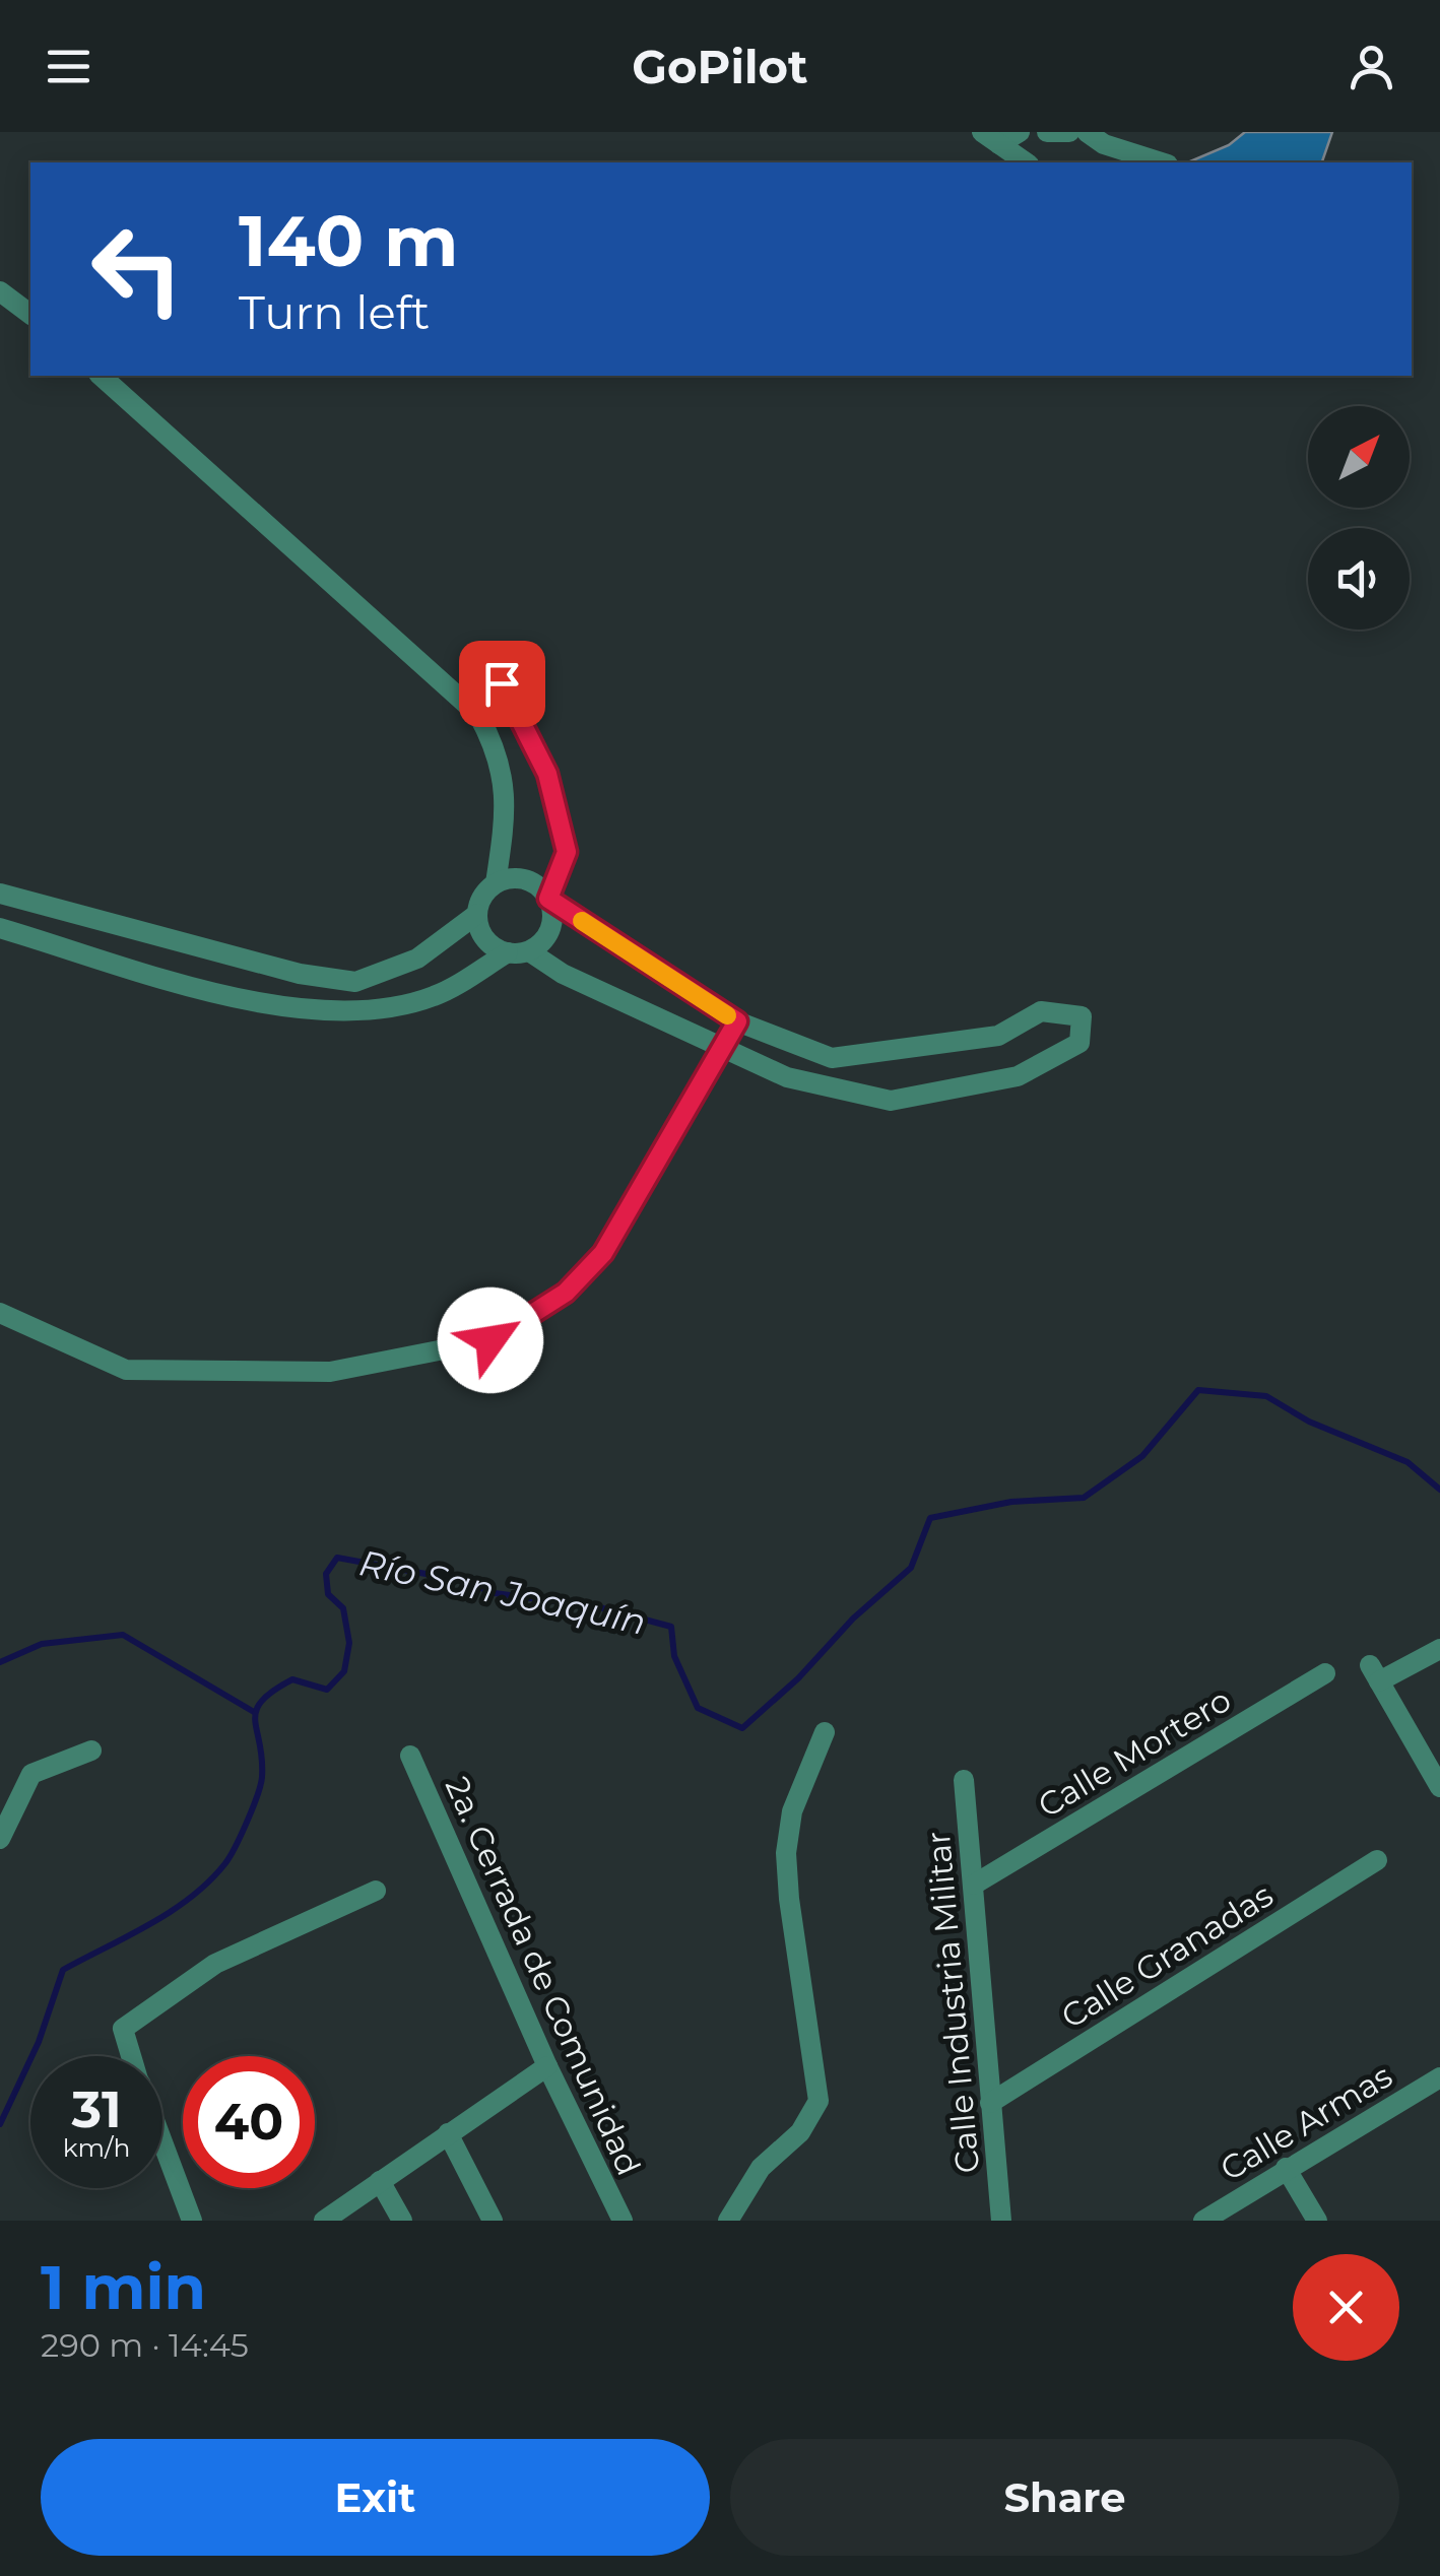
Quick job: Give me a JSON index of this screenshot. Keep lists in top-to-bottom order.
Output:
{
  "streets": {
    "street": [
      "Calle Mortero",
      "Calle Granadas",
      "2a. Cerrada de Comunidad",
      "Calle Industria Militar",
      "Calle Armas"
    ]
  },
  "crossings": [
    ["Calle Mortero", "Calle Industria Militar"],
    ["Calle Granadas", "Calle Industria Militar"]
  ],
  "water": ["Río San Joaquín"],
  "north": "top right",
  "page": {
    "header": "GoPilot",
    "turn": ["140 m", "Turn left"],
    "speed": "31 km/h",
    "limit": "40",
    "heading": ["1 min", "290 m · 14:45"],
    "buttons": ["Exit", "Share"]
  }
}
